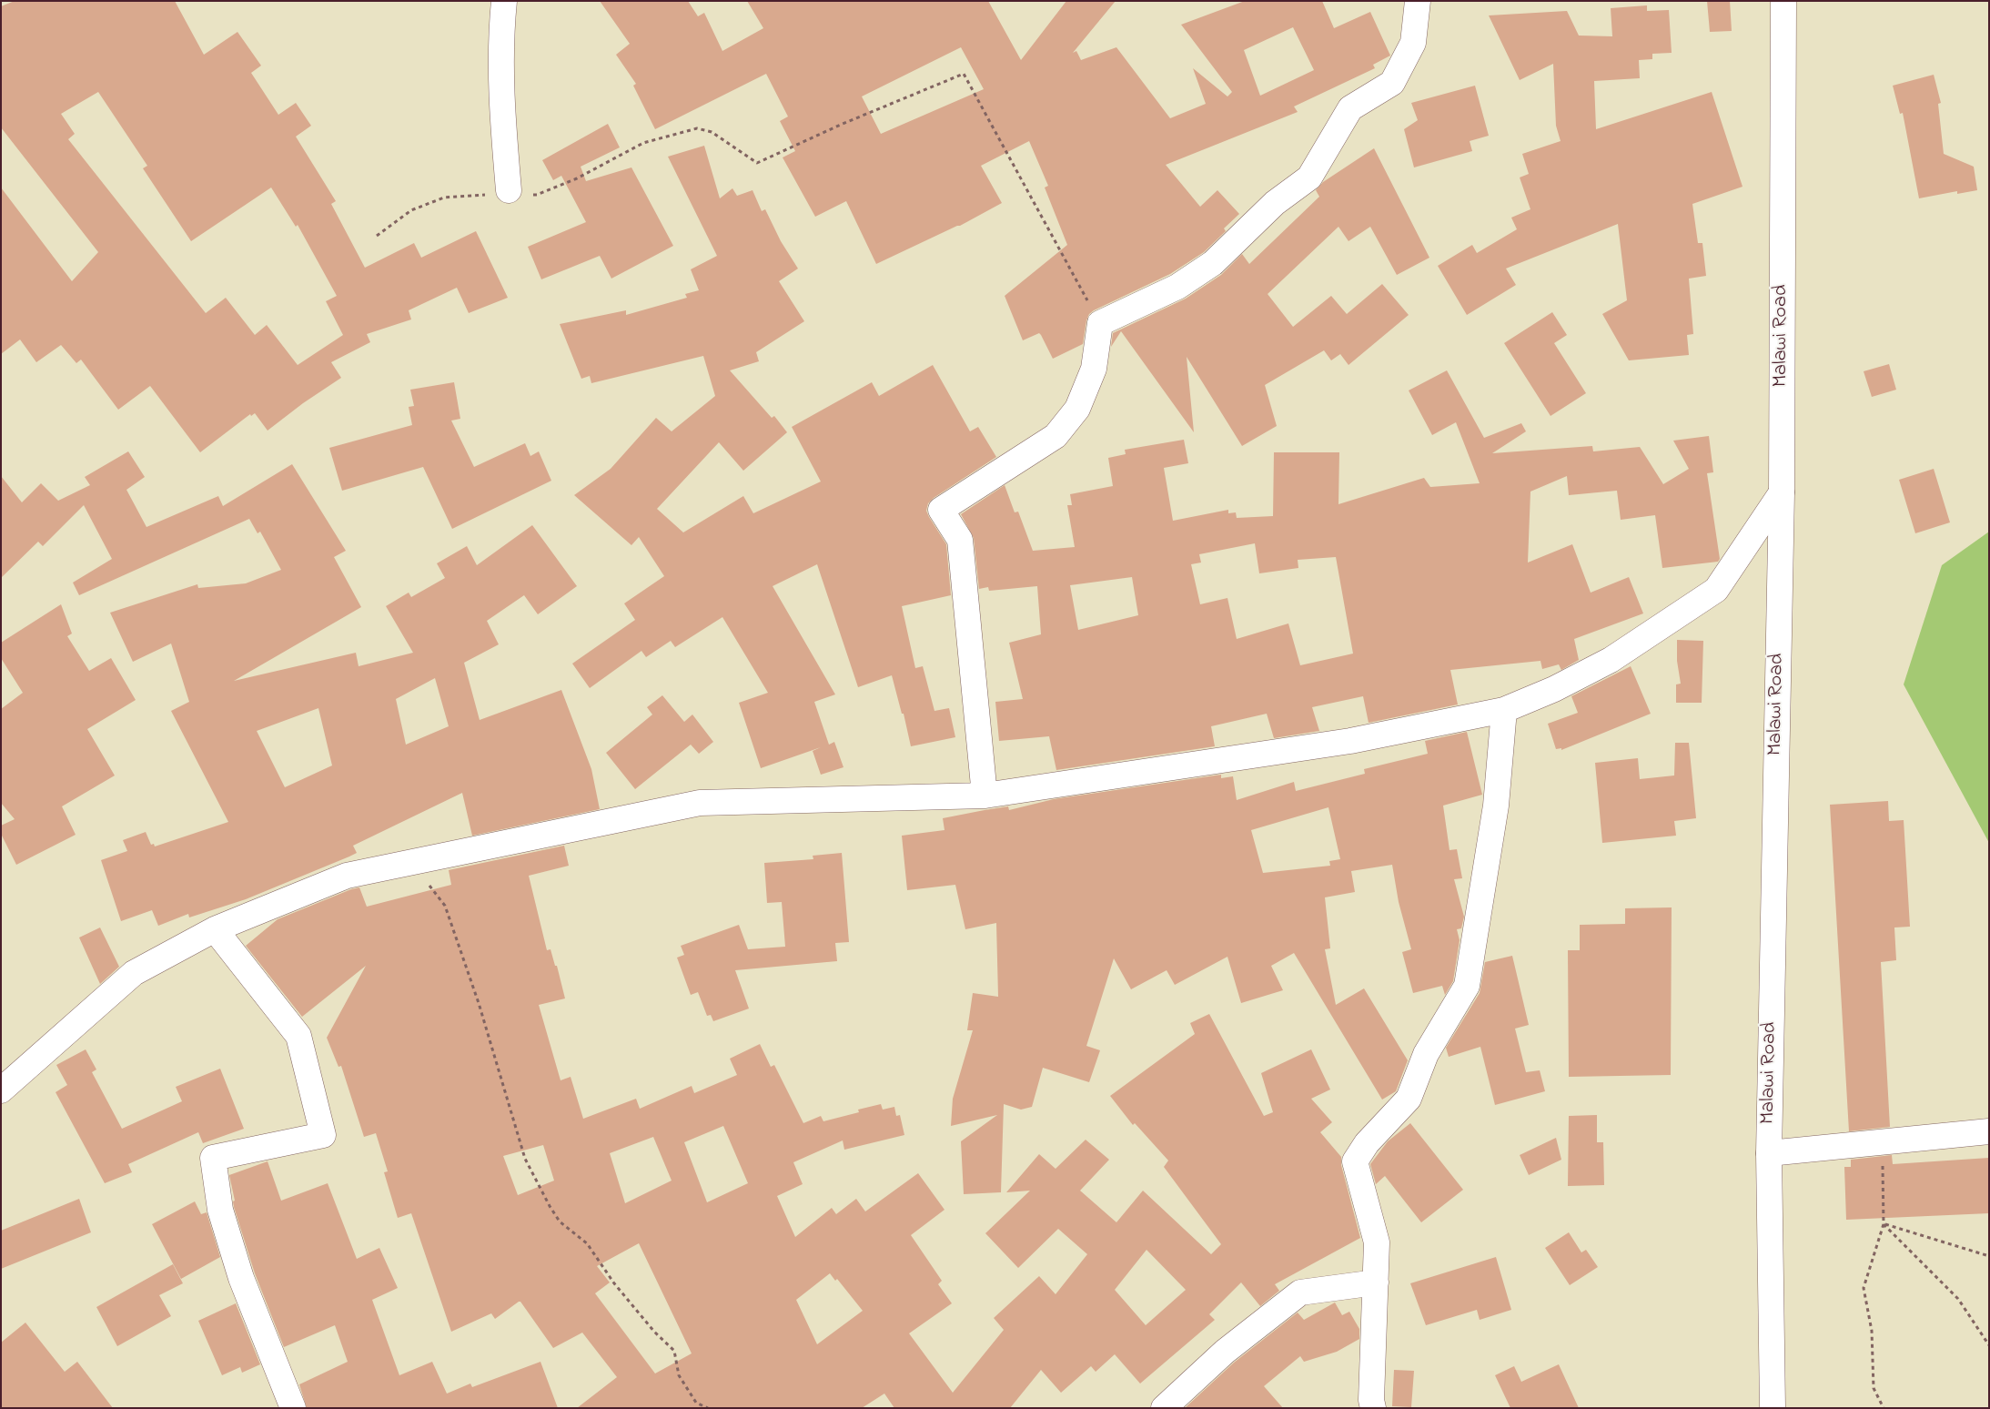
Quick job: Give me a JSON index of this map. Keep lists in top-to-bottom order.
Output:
{
  "streets": {
    "street": ["Malawi Road"]
  }
}
